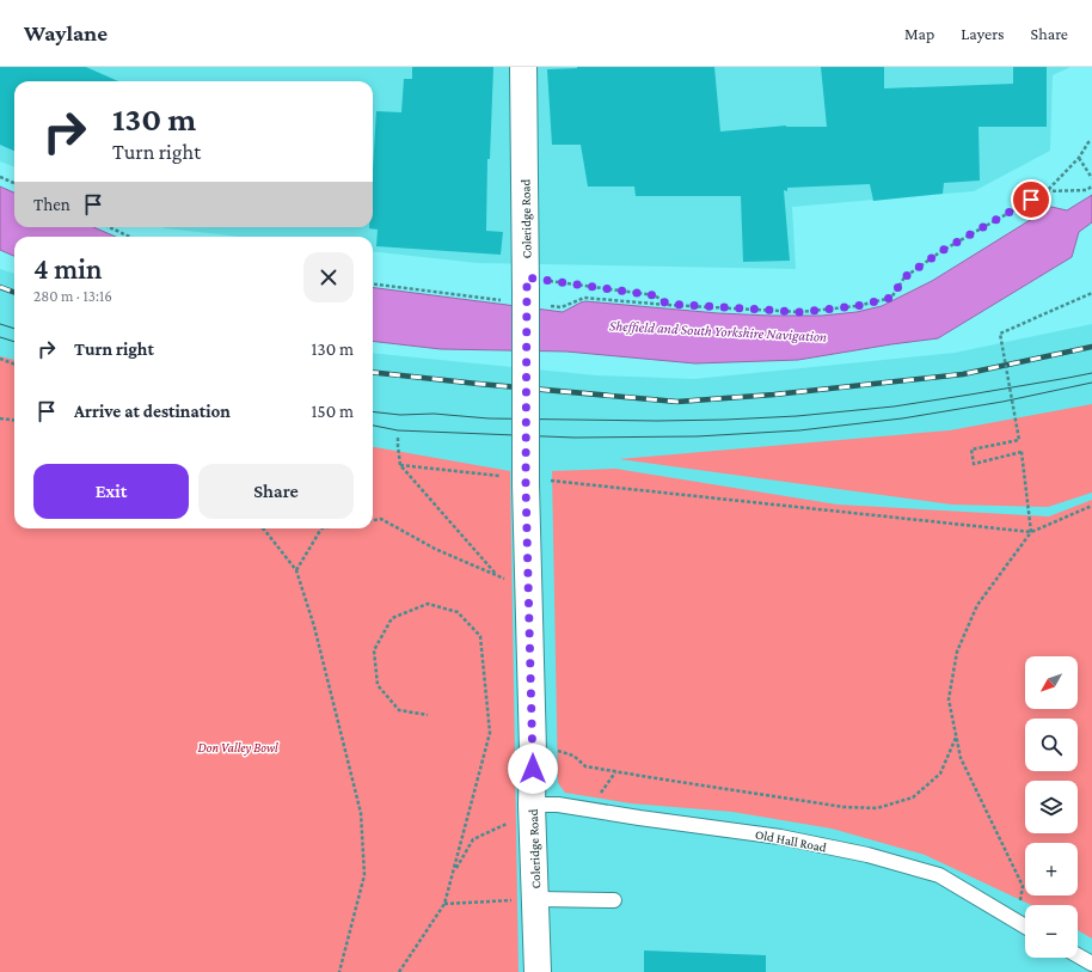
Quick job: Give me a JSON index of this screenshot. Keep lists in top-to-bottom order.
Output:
{
  "streets": {
    "street": ["Coleridge Road"],
    "lane": ["Old Hall Road"]
  },
  "crossings": [
    ["Coleridge Road", "Old Hall Road"]
  ],
  "water": ["Sheffield and South Yorkshire Navigation"],
  "parks": ["Don Valley Bowl"],
  "north": "bottom left",
  "page": {
    "header": "Waylane",
    "nav": ["Map", "Layers", "Share"],
    "turn": ["130 m", "Turn right"],
    "then": "Then",
    "heading": ["4 min", "280 m · 13:16"],
    "list": [
      {
        "name": "Turn right",
        "value": "130 m"
      },
      {
        "name": "Arrive at destination",
        "value": "150 m"
      }
    ],
    "buttons": ["Exit", "Share"],
    "map_buttons": ["+", "−"]
  }
}
